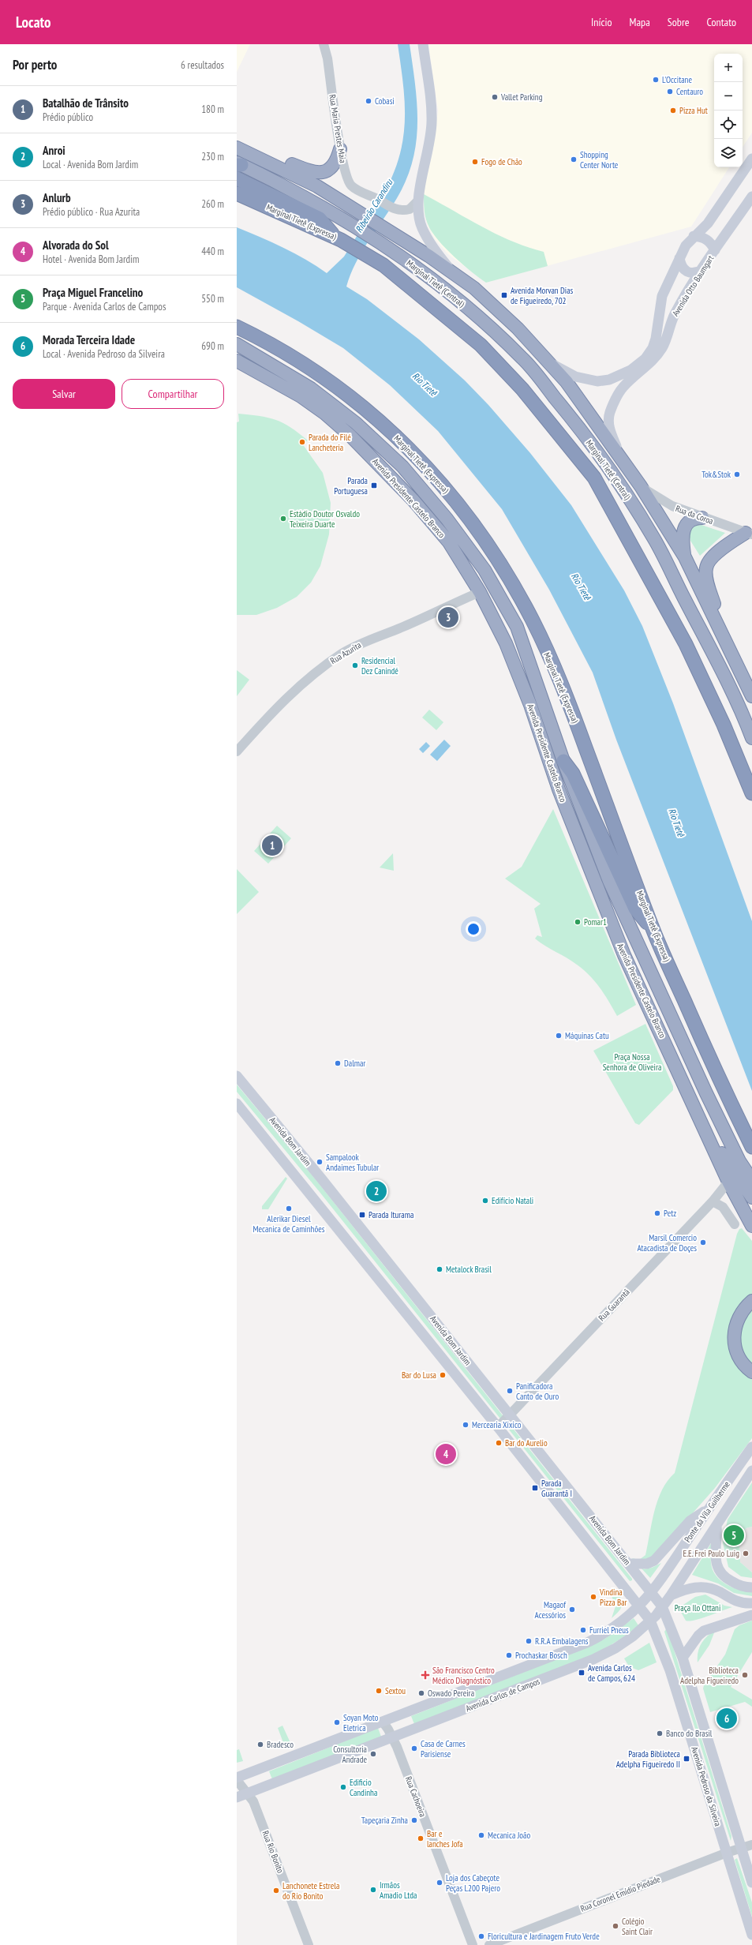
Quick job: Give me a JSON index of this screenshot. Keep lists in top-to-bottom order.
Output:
{
  "streets": {
    "highway": ["Marginal Tietê (Expressa)", "Marginal Tietê (Central)", "Avenida Presidente Castelo Branco"],
    "main road": [
      "Avenida Otto Baumgart",
      "Avenida Bom Jardim",
      "Ponte da Vila Guilherme",
      "Avenida Carlos de Campos",
      "Avenida Pedroso da Silveira"
    ],
    "street": [
      "Rua Maria Prestes Maia",
      "Rua da Coroa",
      "Rua Azurita",
      "Rua Guarantã",
      "Rua Cachoeira",
      "Rua Rio Bonito",
      "Rua Coronel Emídio Piedade"
    ]
  },
  "crossings": [
    ["Avenida Presidente Castelo Branco", "Rua Azurita"],
    ["Avenida Presidente Castelo Branco", "Rua Guarantã"],
    ["Avenida Bom Jardim", "Rua Guarantã"],
    ["Avenida Bom Jardim", "Ponte da Vila Guilherme"],
    ["Avenida Bom Jardim", "Avenida Carlos de Campos"],
    ["Avenida Bom Jardim", "Avenida Pedroso da Silveira"],
    ["Ponte da Vila Guilherme", "Avenida Carlos de Campos"],
    ["Avenida Carlos de Campos", "Avenida Pedroso da Silveira"],
    ["Avenida Carlos de Campos", "Rua Cachoeira"],
    ["Avenida Carlos de Campos", "Rua Rio Bonito"],
    ["Avenida Pedroso da Silveira", "Rua Coronel Emídio Piedade"]
  ],
  "water": ["Ribeirão Carandiru", "Rio Tietê"],
  "parks": ["Praça Nossa Senhora de Oliveira", "Praça Ilo Ottani"],
  "places": {
    "other": [
      "L'Occitane",
      "Centauro",
      "Vallet Parking",
      "Cobasi",
      "Pizza Hut",
      "Shopping Center Norte",
      "Fogo de Chão",
      "Parada do Filé Lancheteria",
      "Tok&Stok",
      "Estádio Doutor Osvaldo Teixeira Duarte",
      "Residencial Dez Canindé",
      "Pomar1",
      "Máquinas Catu",
      "Dalmar",
      "Sampalook Andaimes Tubular",
      "Edifício Natali",
      "Alerikar Diesel Mecanica de Caminhões",
      "Petz",
      "Marsil Comercio Atacadista de Doçes",
      "Metalock Brasil",
      "Bar do Lusa",
      "Panificadora Canto de Ouro",
      "Mercearia Xixico",
      "Bar do Aurelio",
      "E.E. Frei Paulo Luig",
      "Vindina Pizza Bar",
      "Magaof Acessórios",
      "Furriel Pneus",
      "R.R.A Embalagens",
      "Prochaskar Bosch",
      "Biblioteca Adelpha Figueiredo",
      "Sextou",
      "Oswado Pereira",
      "Soyan Moto Eletrica",
      "Banco do Brasil",
      "Bradesco",
      "Casa de Carnes Parisiense",
      "Consultoria Andrade",
      "Edificio Candinha",
      "Tapeçaria Zinha",
      "Mecanica João",
      "Bar e lanches Jofa",
      "Loja dos Cabeçote Peças L200 Pajero",
      "Irmãos Amadio Ltda",
      "Lanchonete Estrela do Rio Bonito",
      "Colégio Saint Clair",
      "Floricultura e Jardinagem Fruto Verde"
    ],
    "transit": [
      "Avenida Morvan Dias de Figueiredo, 702",
      "Parada Portuguesa",
      "Parada Iturama",
      "Parada Guarantã I",
      "Avenida Carlos de Campos, 624",
      "Parada Biblioteca Adelpha Figueiredo II"
    ],
    "health": ["São Francisco Centro Médico Diagnóstico"]
  },
  "page": {
    "header": "Locato",
    "nav": [
      "Início",
      "Mapa",
      "Sobre",
      "Contato"
    ],
    "heading": ["Por perto", "6 resultados"],
    "map_buttons": ["+", "−"],
    "list": [
      {
        "mark": "1",
        "name": "Batalhão de Trânsito",
        "note": "Prédio público",
        "value": "180 m"
      },
      {
        "mark": "2",
        "name": "Anroi",
        "note": "Local · Avenida Bom Jardim",
        "value": "230 m"
      },
      {
        "mark": "3",
        "name": "Anlurb",
        "note": "Prédio público · Rua Azurita",
        "value": "260 m"
      },
      {
        "mark": "4",
        "name": "Alvorada do Sol",
        "note": "Hotel · Avenida Bom Jardim",
        "value": "440 m"
      },
      {
        "mark": "5",
        "name": "Praça Miguel Francelino",
        "note": "Parque · Avenida Carlos de Campos",
        "value": "550 m"
      },
      {
        "mark": "6",
        "name": "Morada Terceira Idade",
        "note": "Local · Avenida Pedroso da Silveira",
        "value": "690 m"
      }
    ],
    "buttons": ["Salvar", "Compartilhar"],
    "pins": [
      "3",
      "1",
      "2",
      "4",
      "5",
      "6"
    ]
  }
}
